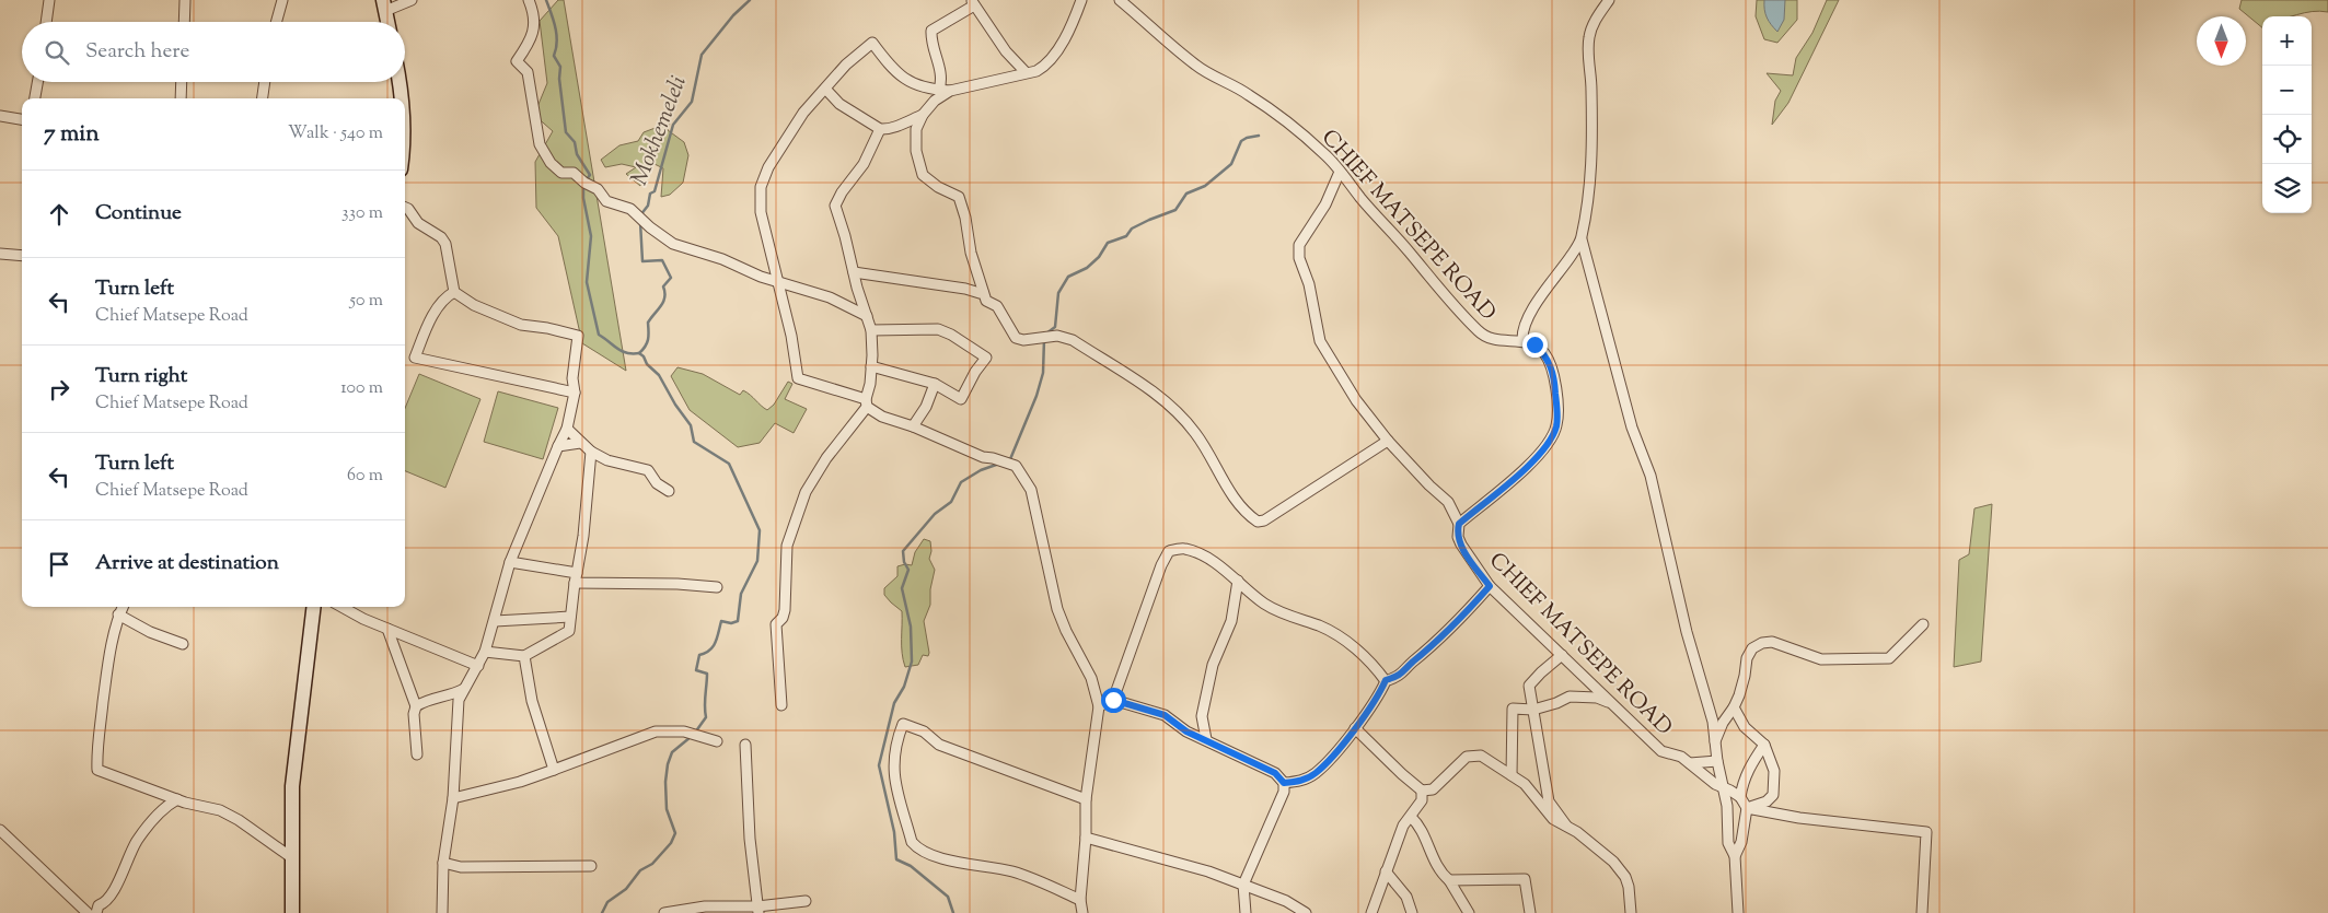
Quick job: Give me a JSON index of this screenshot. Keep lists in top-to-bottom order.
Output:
{
  "streets": {
    "street": ["CHIEF MATSEPE ROAD"]
  },
  "water": ["Mokhemeleli"],
  "north": "bottom",
  "page": {
    "map_buttons": ["+", "−"],
    "search": "Search here",
    "heading": ["7 min", "Walk · 540 m"],
    "list": [
      ["Continue", "330 m"],
      ["Turn left", "Chief Matsepe Road", "50 m"],
      ["Turn right", "Chief Matsepe Road", "100 m"],
      ["Turn left", "Chief Matsepe Road", "60 m"],
      "Arrive at destination"
    ]
  }
}
